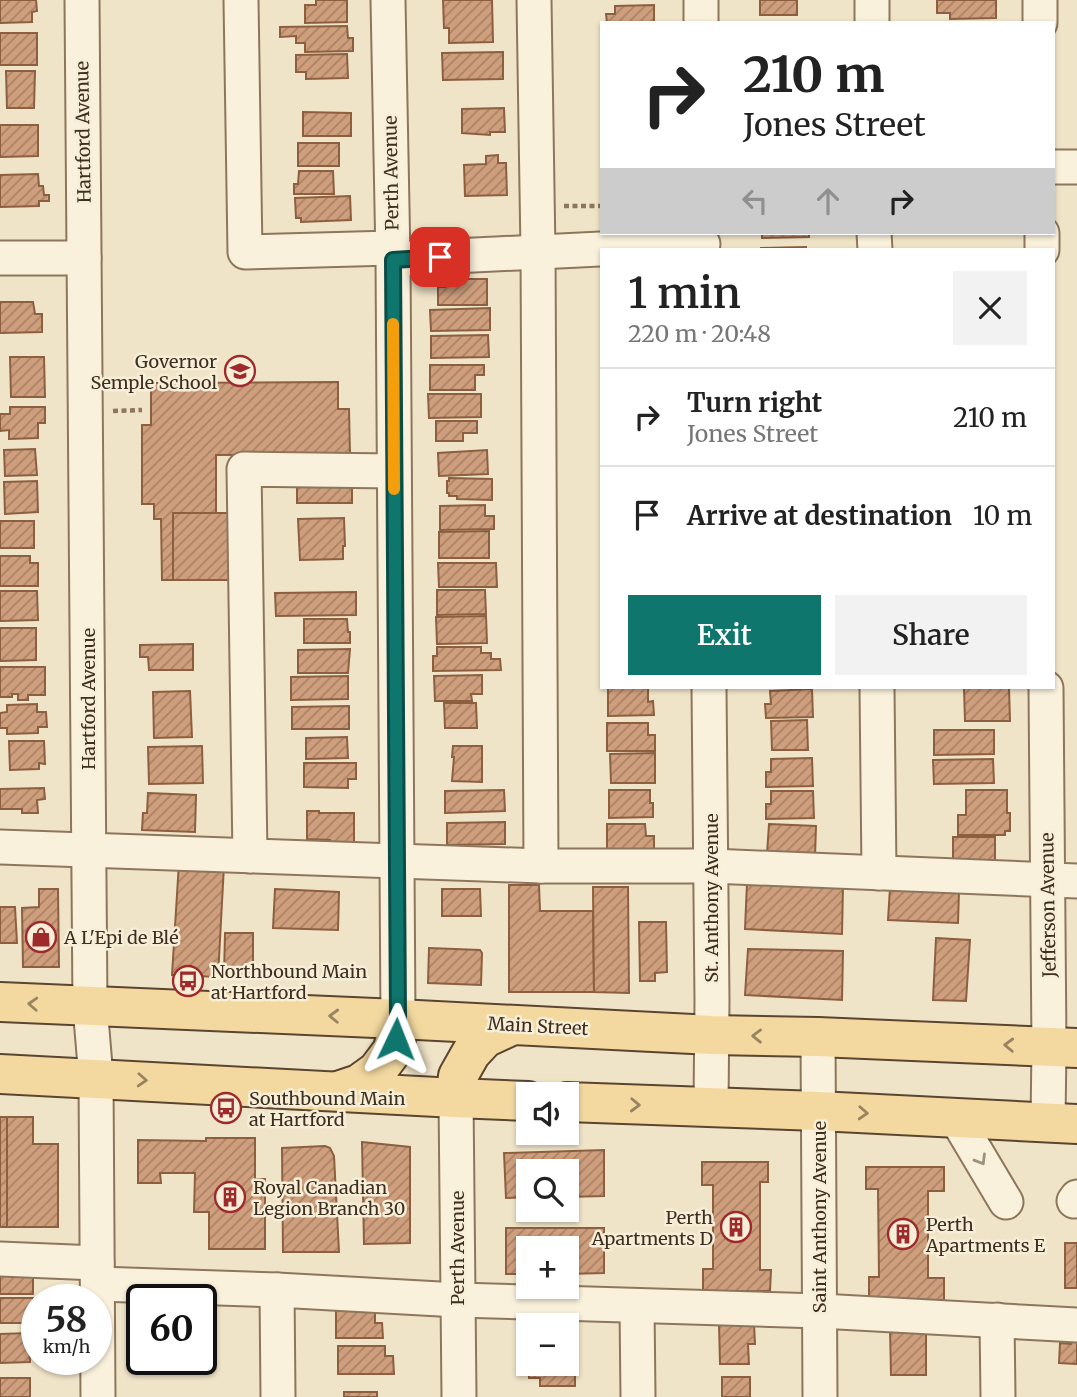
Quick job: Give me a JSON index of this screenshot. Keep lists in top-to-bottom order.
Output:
{
  "streets": {
    "main road": ["Main Street"],
    "street": [
      "Hartford Avenue",
      "Perth Avenue",
      "St. Anthony Avenue",
      "Jefferson Avenue",
      "Saint Anthony Avenue"
    ]
  },
  "crossings": [
    ["Hartford Avenue", "Main Street"],
    ["Perth Avenue", "Main Street"],
    ["St. Anthony Avenue", "Main Street"],
    ["Jefferson Avenue", "Main Street"],
    ["Main Street", "Saint Anthony Avenue"]
  ],
  "places": {
    "school or university": ["Governor Semple School"],
    "shop": ["A L'Epi de Blé"],
    "bus stop": ["Northbound Main at Hartford", "Southbound Main at Hartford"],
    "building": ["Royal Canadian Legion Branch 30", "Perth Apartments D", "Perth Apartments E"]
  },
  "page": {
    "turn": ["210 m", "Jones Street"],
    "heading": ["1 min", "220 m · 20:48"],
    "list": [
      {
        "name": "Turn right",
        "note": "Jones Street",
        "value": "210 m"
      },
      {
        "name": "Arrive at destination",
        "value": "10 m"
      }
    ],
    "buttons": ["Exit", "Share"],
    "map_buttons": ["+", "−"],
    "speed": "58 km/h",
    "limit": "60"
  }
}
